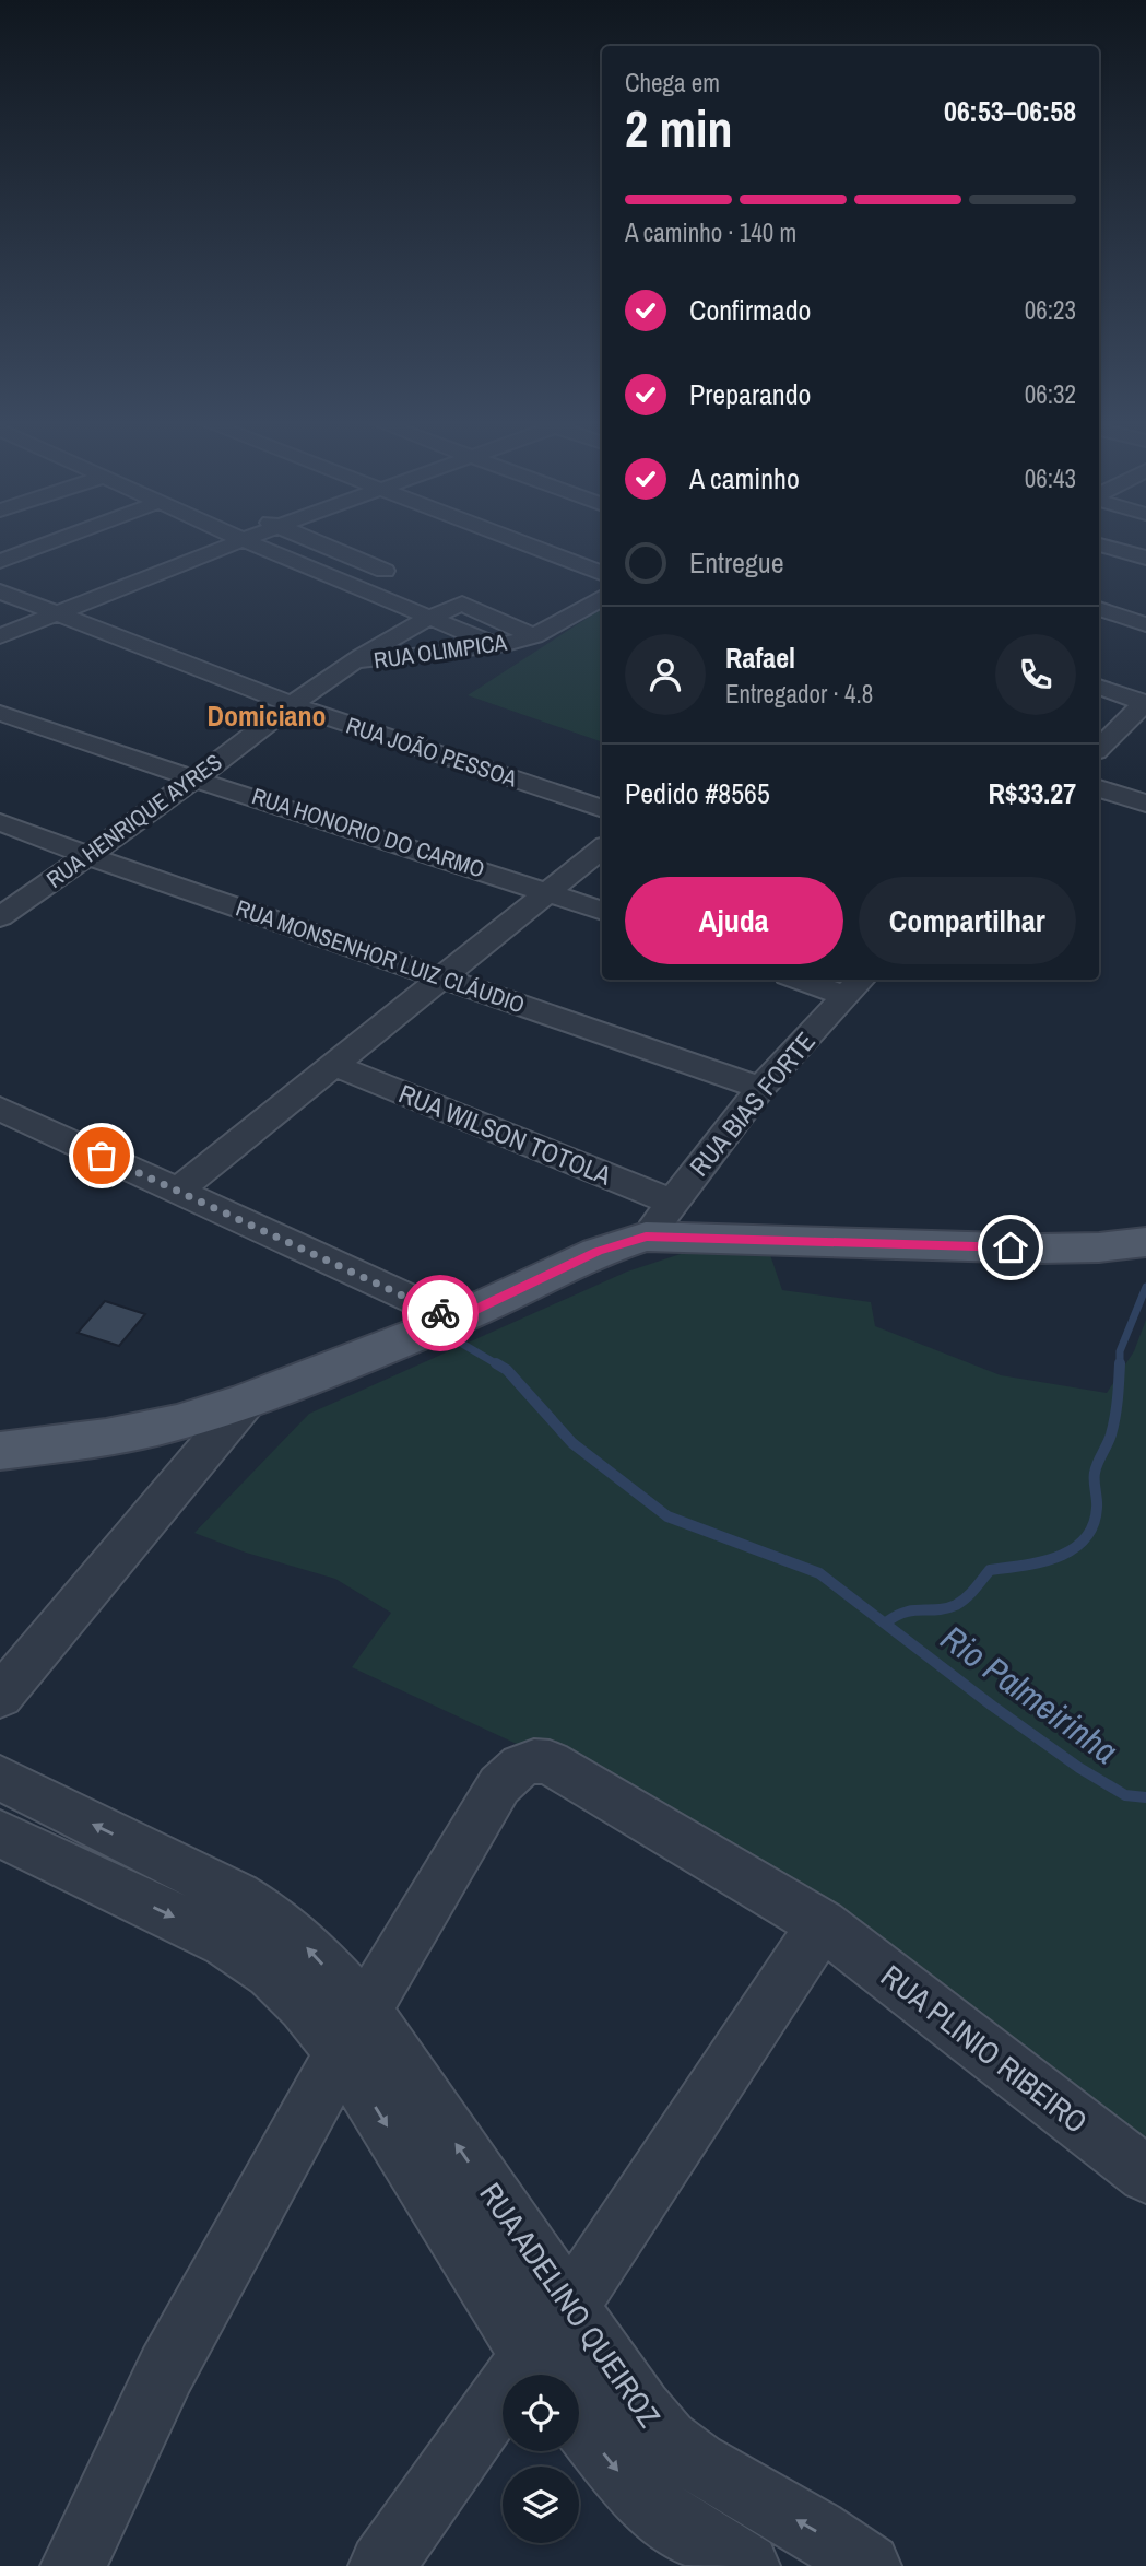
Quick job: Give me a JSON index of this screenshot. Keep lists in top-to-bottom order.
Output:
{
  "streets": {
    "street": [
      "RUA OLIMPICA",
      "RUA JOÃO PESSOA",
      "RUA HENRIQUE AYRES",
      "RUA HONORIO DO CARMO",
      "RUA MONSENHOR LUIZ CLÁUDIO",
      "RUA BIAS FORTE",
      "RUA WILSON TOTOLA",
      "RUA PLINIO RIBEIRO",
      "RUA ADELINO QUEIROZ"
    ]
  },
  "crossings": [
    ["RUA OLIMPICA", "RUA HENRIQUE AYRES"],
    ["RUA JOÃO PESSOA", "RUA HENRIQUE AYRES"],
    ["RUA HENRIQUE AYRES", "RUA HONORIO DO CARMO"],
    ["RUA HENRIQUE AYRES", "RUA MONSENHOR LUIZ CLÁUDIO"],
    ["RUA MONSENHOR LUIZ CLÁUDIO", "RUA BIAS FORTE"],
    ["RUA BIAS FORTE", "RUA WILSON TOTOLA"],
    ["RUA PLINIO RIBEIRO", "RUA ADELINO QUEIROZ"]
  ],
  "districts": ["Domiciano"],
  "water": ["Rio Palmeirinha"],
  "page": {
    "heading": ["2 min", "Chega em", "06:53–06:58"],
    "panel": [
      "Rafael",
      "Entregador · 4.8",
      "Pedido #8565",
      "R$33.27"
    ],
    "bar": "A caminho · 140 m",
    "list": [
      ["Confirmado", "06:23"],
      ["Preparando", "06:32"],
      ["A caminho", "06:43"],
      "Entregue"
    ],
    "buttons": ["Ajuda", "Compartilhar"]
  }
}
